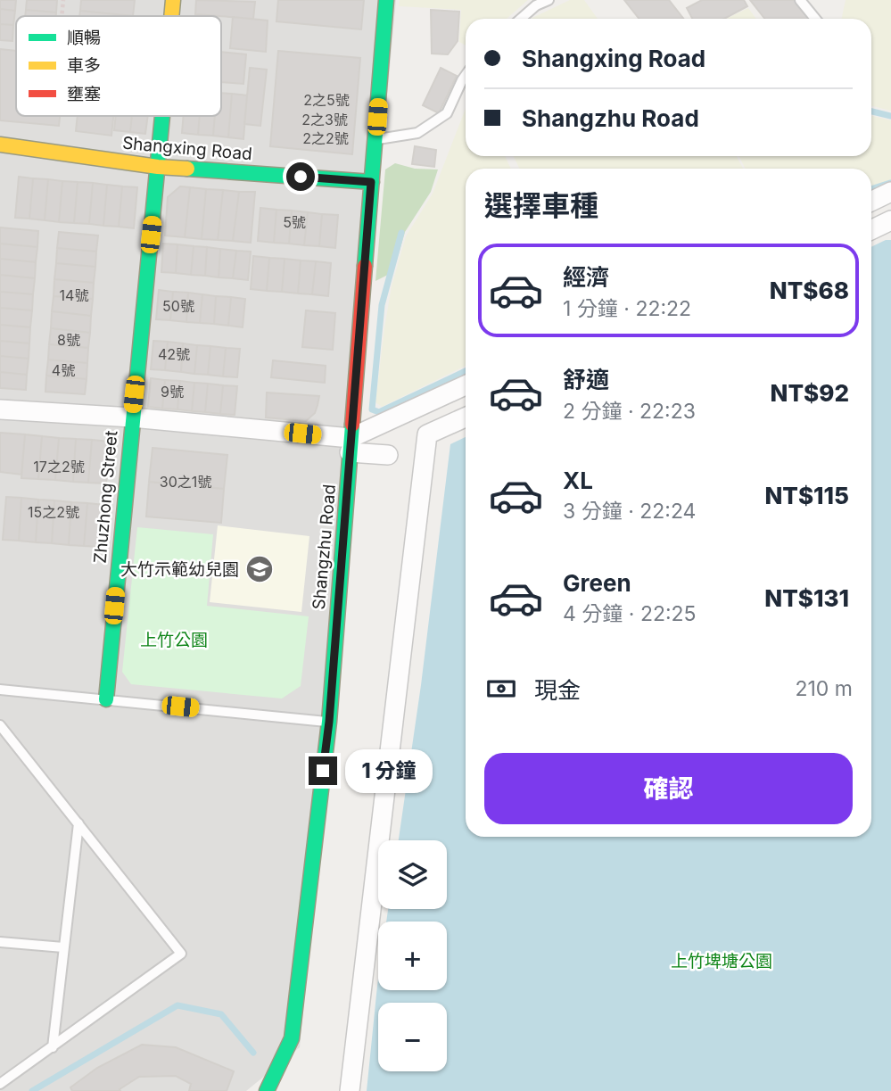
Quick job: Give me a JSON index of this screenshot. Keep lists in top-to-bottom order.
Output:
{
  "streets": {
    "street": ["Shangxing Road", "Zhuzhong Street", "Shangzhu Road"]
  },
  "crossings": [
    ["Shangxing Road", "Zhuzhong Street"],
    ["Shangxing Road", "Shangzhu Road"]
  ],
  "parks": ["上竹公園", "上竹埤塘公園"],
  "places": {
    "school or university": ["大竹示範幼兒園"]
  },
  "house_numbers": [
    "2之5號",
    "2之3號",
    "2之2號",
    "5號",
    "14號",
    "50號",
    "8號",
    "42號",
    "4號",
    "9號",
    "17之2號",
    "30之1號",
    "15之2號"
  ],
  "legend": ["順暢", "車多", "壅塞"],
  "page": {
    "banner": ["Shangxing Road", "Shangzhu Road"],
    "heading": "選擇車種",
    "list": [
      {
        "name": "經濟",
        "note": "1 分鐘 · 22:22",
        "value": "NT$68"
      },
      {
        "name": "舒適",
        "note": "2 分鐘 · 22:23",
        "value": "NT$92"
      },
      {
        "name": "XL",
        "note": "3 分鐘 · 22:24",
        "value": "NT$115"
      },
      {
        "name": "Green",
        "note": "4 分鐘 · 22:25",
        "value": "NT$131"
      }
    ],
    "pay": ["現金", "210 m"],
    "buttons": "確認",
    "bubble": "1 分鐘",
    "map_buttons": ["+", "−"]
  }
}
